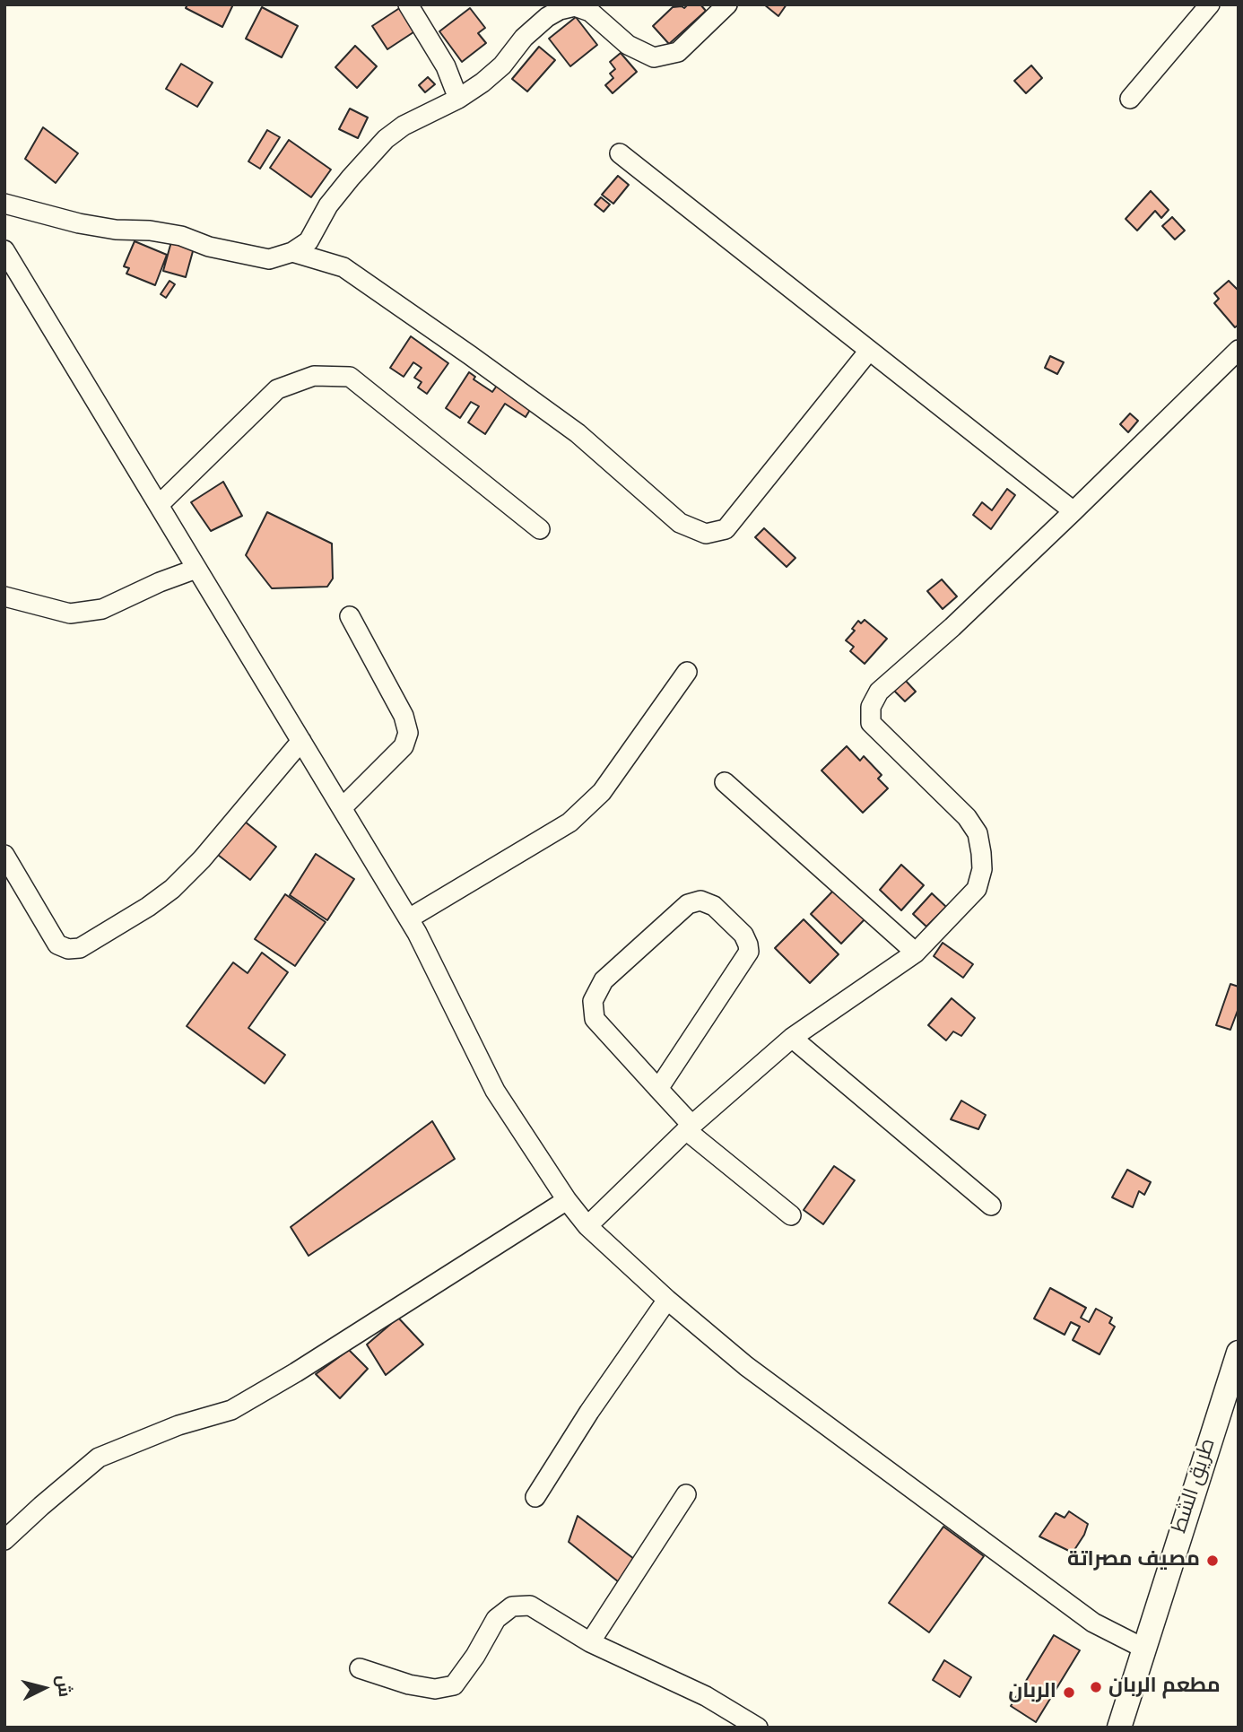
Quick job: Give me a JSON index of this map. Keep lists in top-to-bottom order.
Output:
{
  "streets": {
    "main road": ["طريق الشط"]
  },
  "places": ["مصيف مصراتة", "مطعم الربان", "الربان"],
  "north": "right"
}
